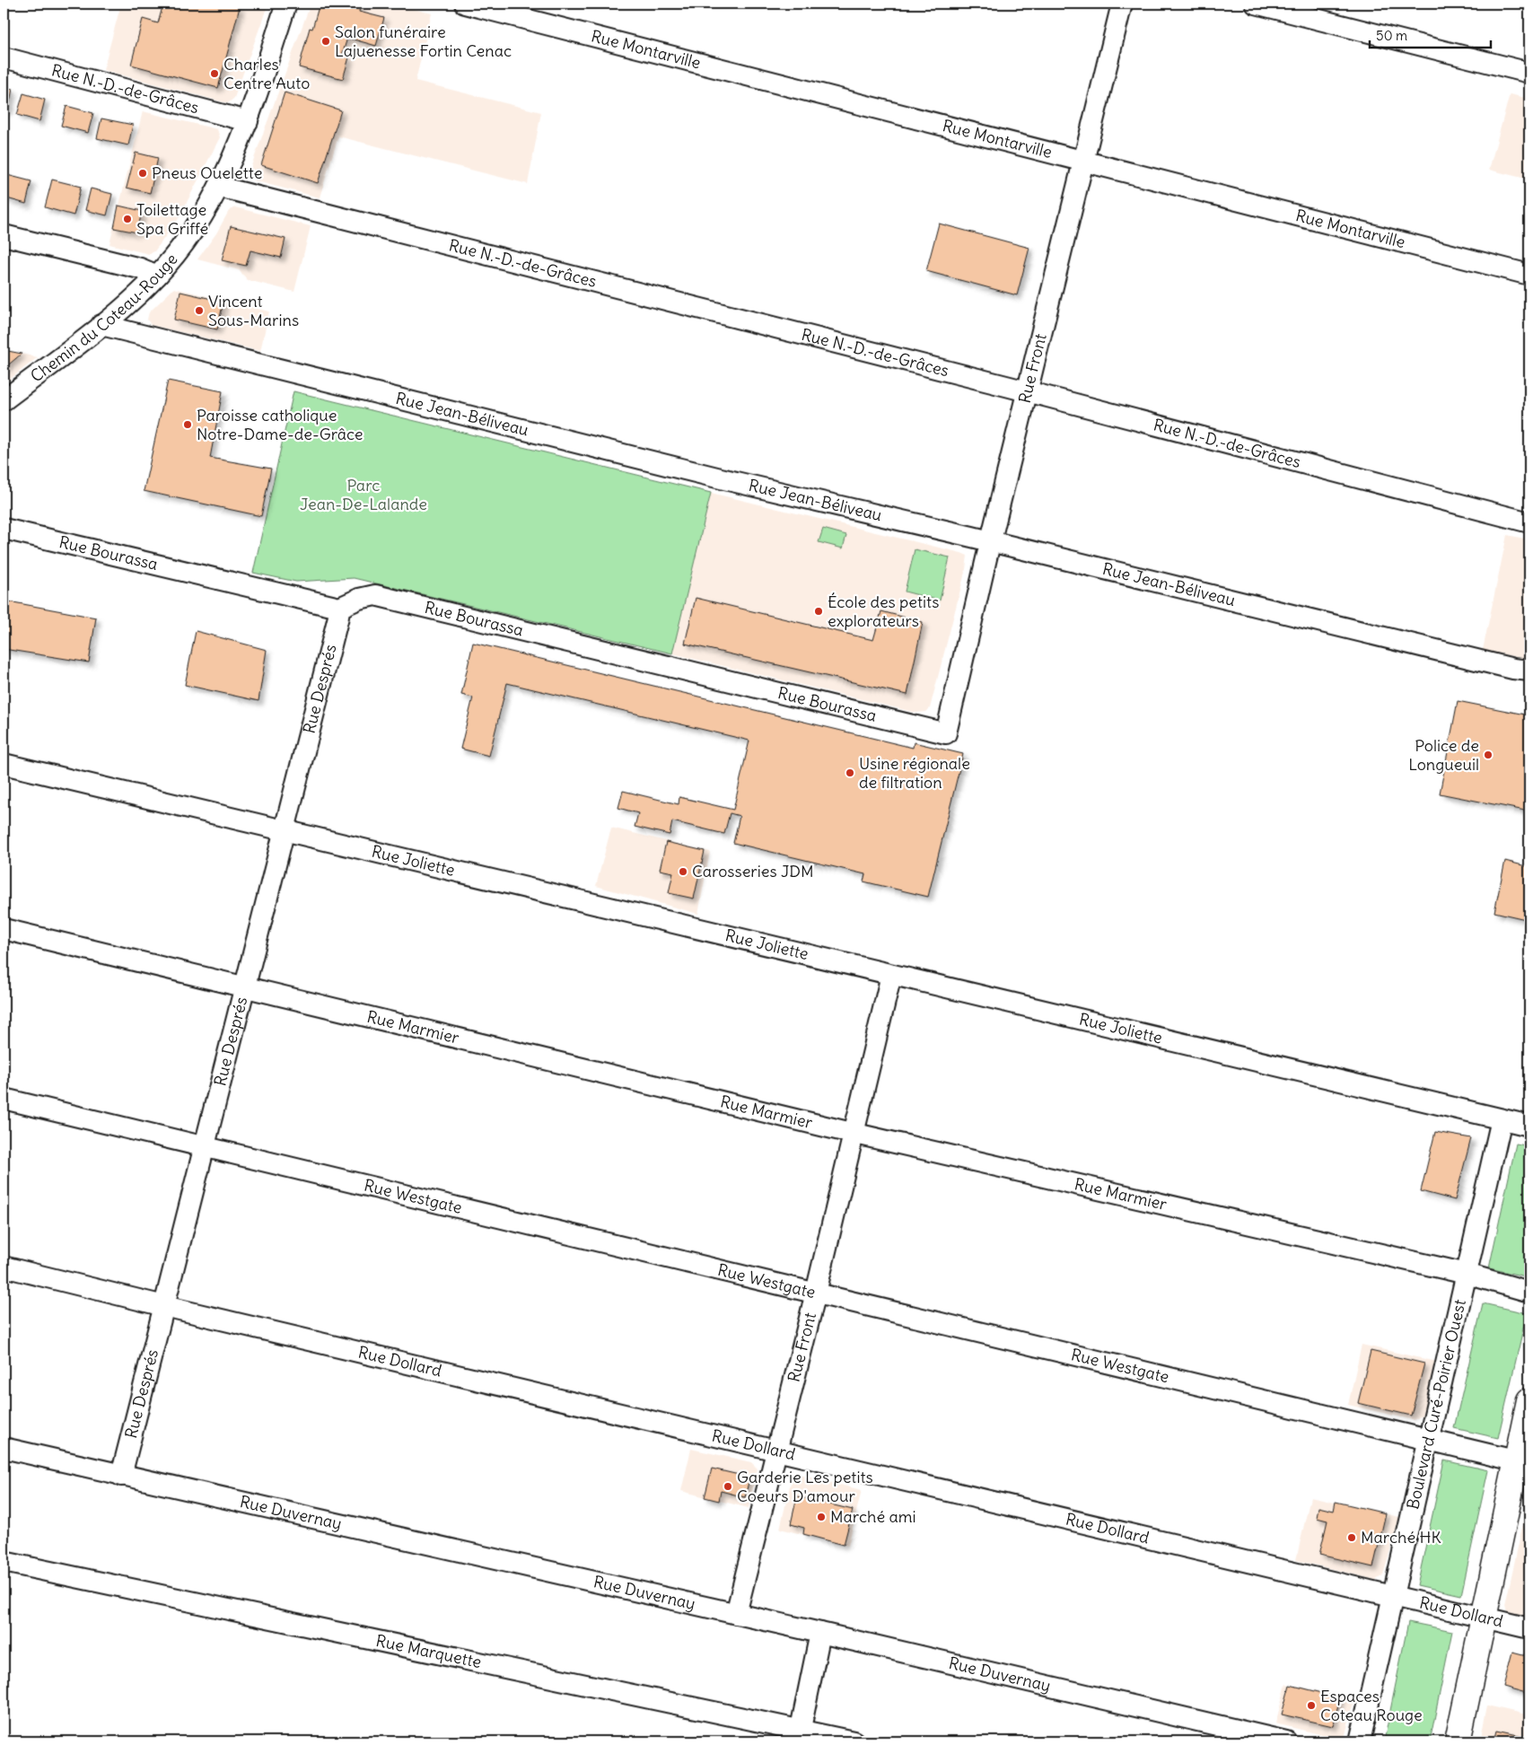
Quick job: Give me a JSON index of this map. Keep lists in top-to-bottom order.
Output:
{
  "streets": {
    "street": [
      "Rue Montarville",
      "Rue N.-D.-de-Grâces",
      "Chemin du Coteau-Rouge",
      "Rue Front",
      "Rue Jean-Béliveau",
      "Rue Bourassa",
      "Rue Després",
      "Rue Joliette",
      "Rue Marmier",
      "Rue Westgate",
      "Rue Dollard",
      "Boulevard Curé-Poirier Ouest",
      "Rue Duvernay",
      "Rue Marquette"
    ]
  },
  "crossings": [
    ["Rue Montarville", "Rue Front"],
    ["Rue N.-D.-de-Grâces", "Chemin du Coteau-Rouge"],
    ["Rue N.-D.-de-Grâces", "Rue Front"],
    ["Chemin du Coteau-Rouge", "Rue Jean-Béliveau"],
    ["Rue Front", "Rue Jean-Béliveau"],
    ["Rue Front", "Rue Bourassa"],
    ["Rue Front", "Rue Joliette"],
    ["Rue Front", "Rue Marmier"],
    ["Rue Front", "Rue Westgate"],
    ["Rue Front", "Rue Dollard"],
    ["Rue Front", "Rue Duvernay"],
    ["Rue Bourassa", "Rue Després"],
    ["Rue Després", "Rue Joliette"],
    ["Rue Després", "Rue Marmier"],
    ["Rue Després", "Rue Westgate"],
    ["Rue Després", "Rue Dollard"],
    ["Rue Després", "Rue Duvernay"],
    ["Rue Joliette", "Boulevard Curé-Poirier Ouest"],
    ["Rue Marmier", "Boulevard Curé-Poirier Ouest"],
    ["Rue Westgate", "Boulevard Curé-Poirier Ouest"],
    ["Rue Dollard", "Boulevard Curé-Poirier Ouest"]
  ],
  "parks": ["Parc Jean-De-Lalande"],
  "places": [
    "Salon funéraire Lajuenesse Fortin Cenac",
    "Charles Centre Auto",
    "Pneus Ouelette",
    "Toilettage Spa Griffé",
    "Vincent Sous-Marins",
    "Paroisse catholique Notre-Dame-de-Grâce",
    "École des petits explorateurs",
    "Police de Longueuil",
    "Usine régionale de filtration",
    "Carosseries JDM",
    "Garderie Les petits Coeurs D'amour",
    "Marché ami",
    "Marché HK",
    "Espaces Coteau Rouge"
  ],
  "scale_bar": "50 m"
}
